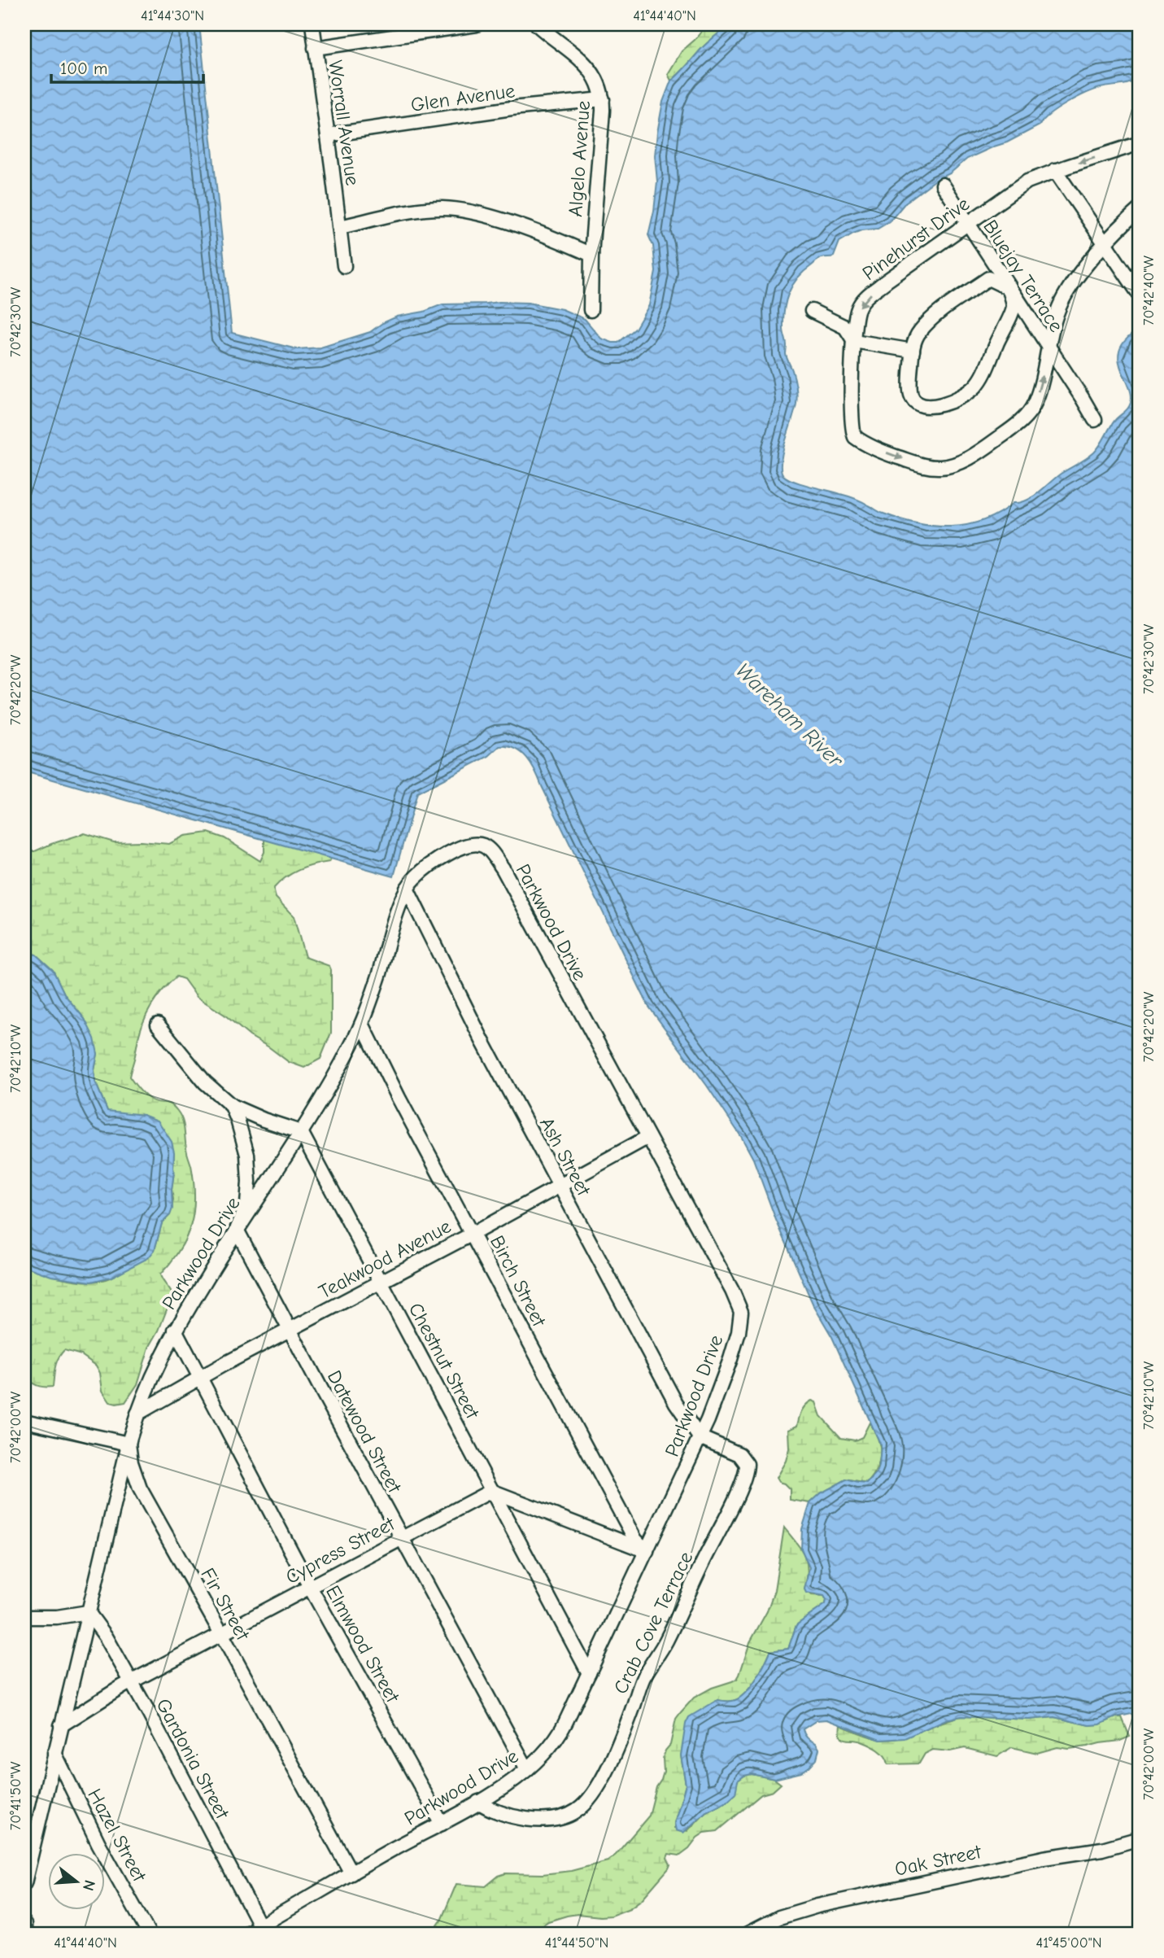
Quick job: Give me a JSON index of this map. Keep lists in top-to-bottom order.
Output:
{
  "streets": {
    "street": [
      "Glen Avenue",
      "Worrall Avenue",
      "Algelo Avenue",
      "Pinehurst Drive",
      "Bluejay Terrace",
      "Parkwood Drive",
      "Ash Street",
      "Teakwood Avenue",
      "Birch Street",
      "Chestnut Street",
      "Datewood Street",
      "Cypress Street",
      "Fir Street",
      "Crab Cove Terrace",
      "Elmwood Street",
      "Gardonia Street",
      "Hazel Street",
      "Oak Street"
    ]
  },
  "crossings": [
    ["Glen Avenue", "Worrall Avenue"],
    ["Glen Avenue", "Algelo Avenue"],
    ["Pinehurst Drive", "Bluejay Terrace"],
    ["Parkwood Drive", "Ash Street"],
    ["Parkwood Drive", "Teakwood Avenue"],
    ["Parkwood Drive", "Birch Street"],
    ["Parkwood Drive", "Chestnut Street"],
    ["Parkwood Drive", "Datewood Street"],
    ["Parkwood Drive", "Cypress Street"],
    ["Parkwood Drive", "Fir Street"],
    ["Parkwood Drive", "Crab Cove Terrace"],
    ["Parkwood Drive", "Elmwood Street"],
    ["Parkwood Drive", "Gardonia Street"],
    ["Parkwood Drive", "Hazel Street"],
    ["Ash Street", "Teakwood Avenue"],
    ["Ash Street", "Crab Cove Terrace"],
    ["Teakwood Avenue", "Birch Street"],
    ["Teakwood Avenue", "Chestnut Street"],
    ["Teakwood Avenue", "Datewood Street"],
    ["Teakwood Avenue", "Elmwood Street"],
    ["Chestnut Street", "Cypress Street"],
    ["Datewood Street", "Cypress Street"],
    ["Cypress Street", "Fir Street"],
    ["Cypress Street", "Elmwood Street"],
    ["Cypress Street", "Gardonia Street"]
  ],
  "water": ["Wareham River"],
  "scale_bar": "100 m",
  "north": "right",
  "coordinates": [
    "41°44'30\"N",
    "41°44'40\"N",
    "70°42'40\"W",
    "70°42'30\"W",
    "70°42'20\"W",
    "70°42'10\"W",
    "70°42'00\"W",
    "70°41'50\"W",
    "41°44'50\"N",
    "41°45'00\"N"
  ]
}
